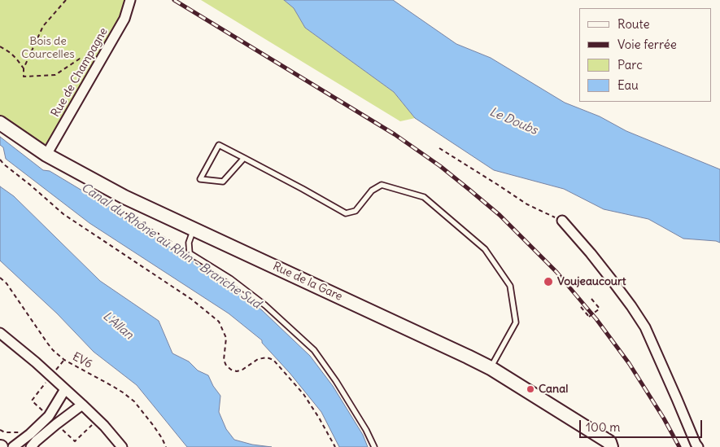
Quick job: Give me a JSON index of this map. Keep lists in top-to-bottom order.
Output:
{
  "streets": {
    "main road": ["Rue de la Gare"],
    "street": ["Rue de Champagne"],
    "path": ["EV6"]
  },
  "crossings": [
    ["Rue de Champagne", "Rue de la Gare"]
  ],
  "water": ["Le Doubs", "Canal du Rhône au Rhin - Branche Sud", "L'Allan"],
  "parks": ["Bois de Courcelles"],
  "places": ["Voujeaucourt", "Canal"],
  "legend": [
    "Route",
    "Voie ferrée",
    "Parc",
    "Eau"
  ],
  "scale_bar": "100 m"
}
